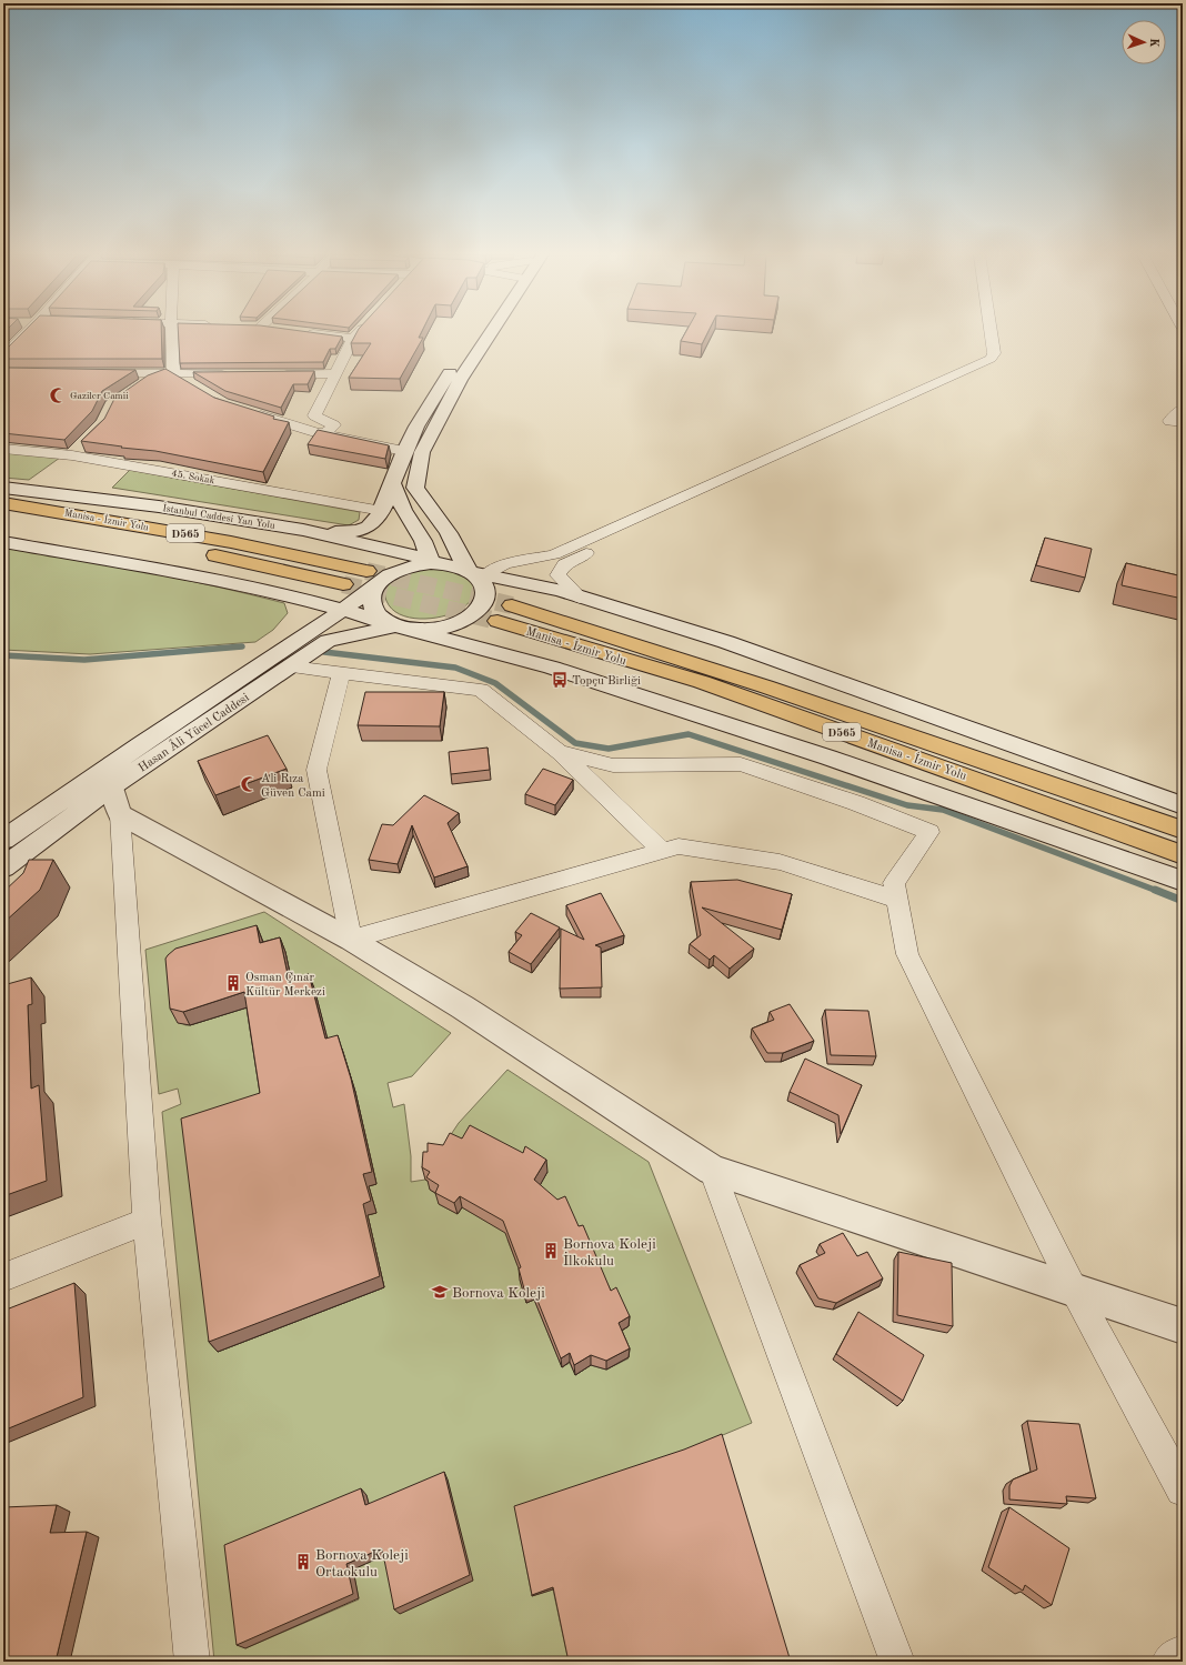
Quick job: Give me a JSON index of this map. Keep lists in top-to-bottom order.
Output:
{
  "streets": {
    "highway": ["Manisa - İzmir Yolu", "D565"],
    "main road": ["İstanbul Caddesi Yan Yolu", "Hasan Âli Yücel Caddesi"],
    "street": ["45. Sokak"]
  },
  "crossings": [
    ["İstanbul Caddesi Yan Yolu", "Hasan Âli Yücel Caddesi"],
    ["Manisa - İzmir Yolu", "Hasan Âli Yücel Caddesi"]
  ],
  "places": {
    "mosque": ["Gaziler Camii", "Ali Rıza Güven Cami"],
    "bus stop": ["Topçu Birliği"],
    "building": ["Osman Çınar Kültür Merkezi", "Bornova Koleji İlkokulu", "Bornova Koleji Ortaokulu"],
    "school or university": ["Bornova Koleji"]
  },
  "north": "right"
}
